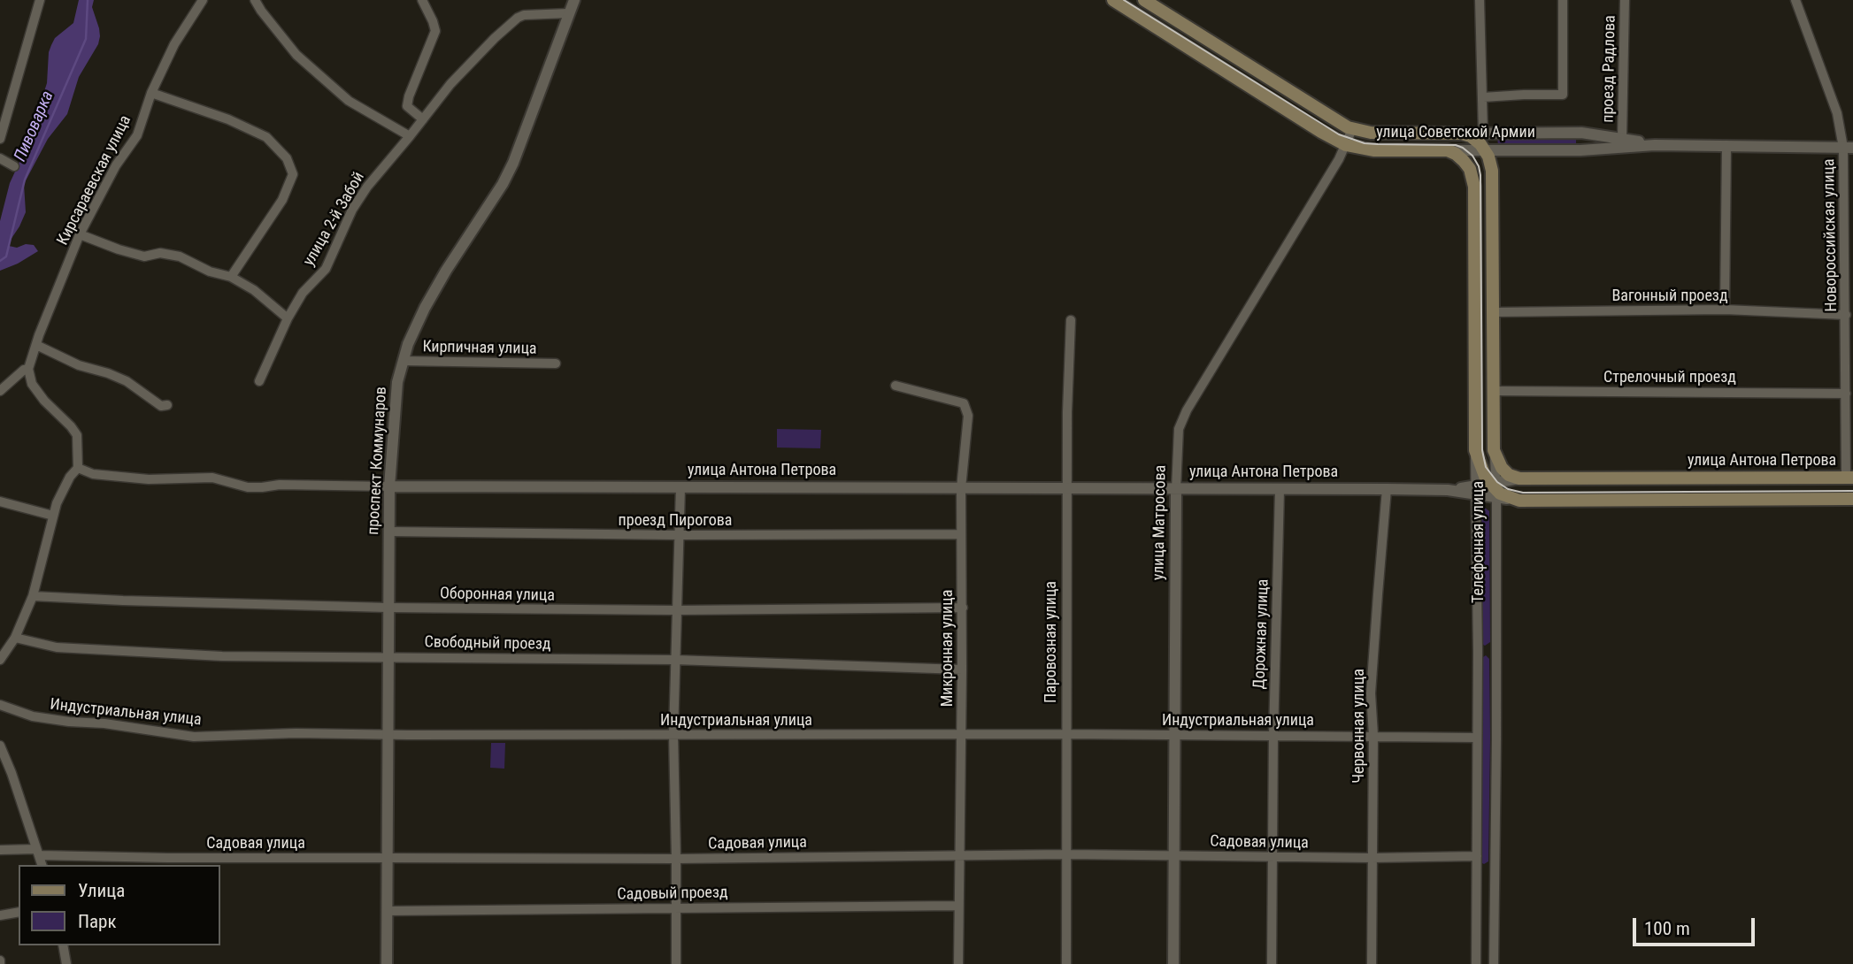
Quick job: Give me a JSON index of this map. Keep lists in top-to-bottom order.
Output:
{
  "streets": {
    "main road": ["улица Советской Армии", "улица Антона Петрова", "Телефонная улица"],
    "street": [
      "проезд Радлова",
      "Кирсараевская улица",
      "улица 2-й Забой",
      "Новороссийская улица",
      "Вагонный проезд",
      "Кирпичная улица",
      "Стрелочный проезд",
      "проспект Коммунаров",
      "проезд Пирогова",
      "улица Матросова",
      "Оборонная улица",
      "Дорожная улица",
      "Паровозная улица",
      "Свободный проезд",
      "Микронная улица",
      "Индустриальная улица",
      "Червонная улица",
      "Садовая улица",
      "Садовый проезд"
    ]
  },
  "crossings": [
    ["проезд Радлова", "улица Советской Армии"],
    ["улица Советской Армии", "Новороссийская улица"],
    ["улица Советской Армии", "улица Матросова"],
    ["улица Советской Армии", "Телефонная улица"],
    ["улица 2-й Забой", "проспект Коммунаров"],
    ["Новороссийская улица", "Вагонный проезд"],
    ["Новороссийская улица", "Стрелочный проезд"],
    ["Новороссийская улица", "улица Антона Петрова"],
    ["Вагонный проезд", "Телефонная улица"],
    ["Кирпичная улица", "проспект Коммунаров"],
    ["Стрелочный проезд", "Телефонная улица"],
    ["проспект Коммунаров", "улица Антона Петрова"],
    ["проспект Коммунаров", "проезд Пирогова"],
    ["проспект Коммунаров", "Оборонная улица"],
    ["проспект Коммунаров", "Свободный проезд"],
    ["проспект Коммунаров", "Индустриальная улица"],
    ["проспект Коммунаров", "Садовая улица"],
    ["проспект Коммунаров", "Садовый проезд"],
    ["улица Антона Петрова", "улица Матросова"],
    ["улица Антона Петрова", "Телефонная улица"],
    ["улица Антона Петрова", "Дорожная улица"],
    ["улица Антона Петрова", "Паровозная улица"],
    ["улица Антона Петрова", "Микронная улица"],
    ["улица Антона Петрова", "Червонная улица"],
    ["проезд Пирогова", "Микронная улица"],
    ["улица Матросова", "Индустриальная улица"],
    ["улица Матросова", "Садовая улица"],
    ["Телефонная улица", "Индустриальная улица"],
    ["Телефонная улица", "Садовая улица"],
    ["Оборонная улица", "Микронная улица"],
    ["Дорожная улица", "Индустриальная улица"],
    ["Дорожная улица", "Садовая улица"],
    ["Паровозная улица", "Индустриальная улица"],
    ["Паровозная улица", "Садовая улица"],
    ["Свободный проезд", "Микронная улица"],
    ["Микронная улица", "Индустриальная улица"],
    ["Микронная улица", "Садовая улица"],
    ["Микронная улица", "Садовый проезд"],
    ["Индустриальная улица", "Червонная улица"],
    ["Червонная улица", "Садовая улица"]
  ],
  "water": ["Пивоварка"],
  "legend": ["Улица", "Парк"],
  "scale_bar": "100 m"
}
